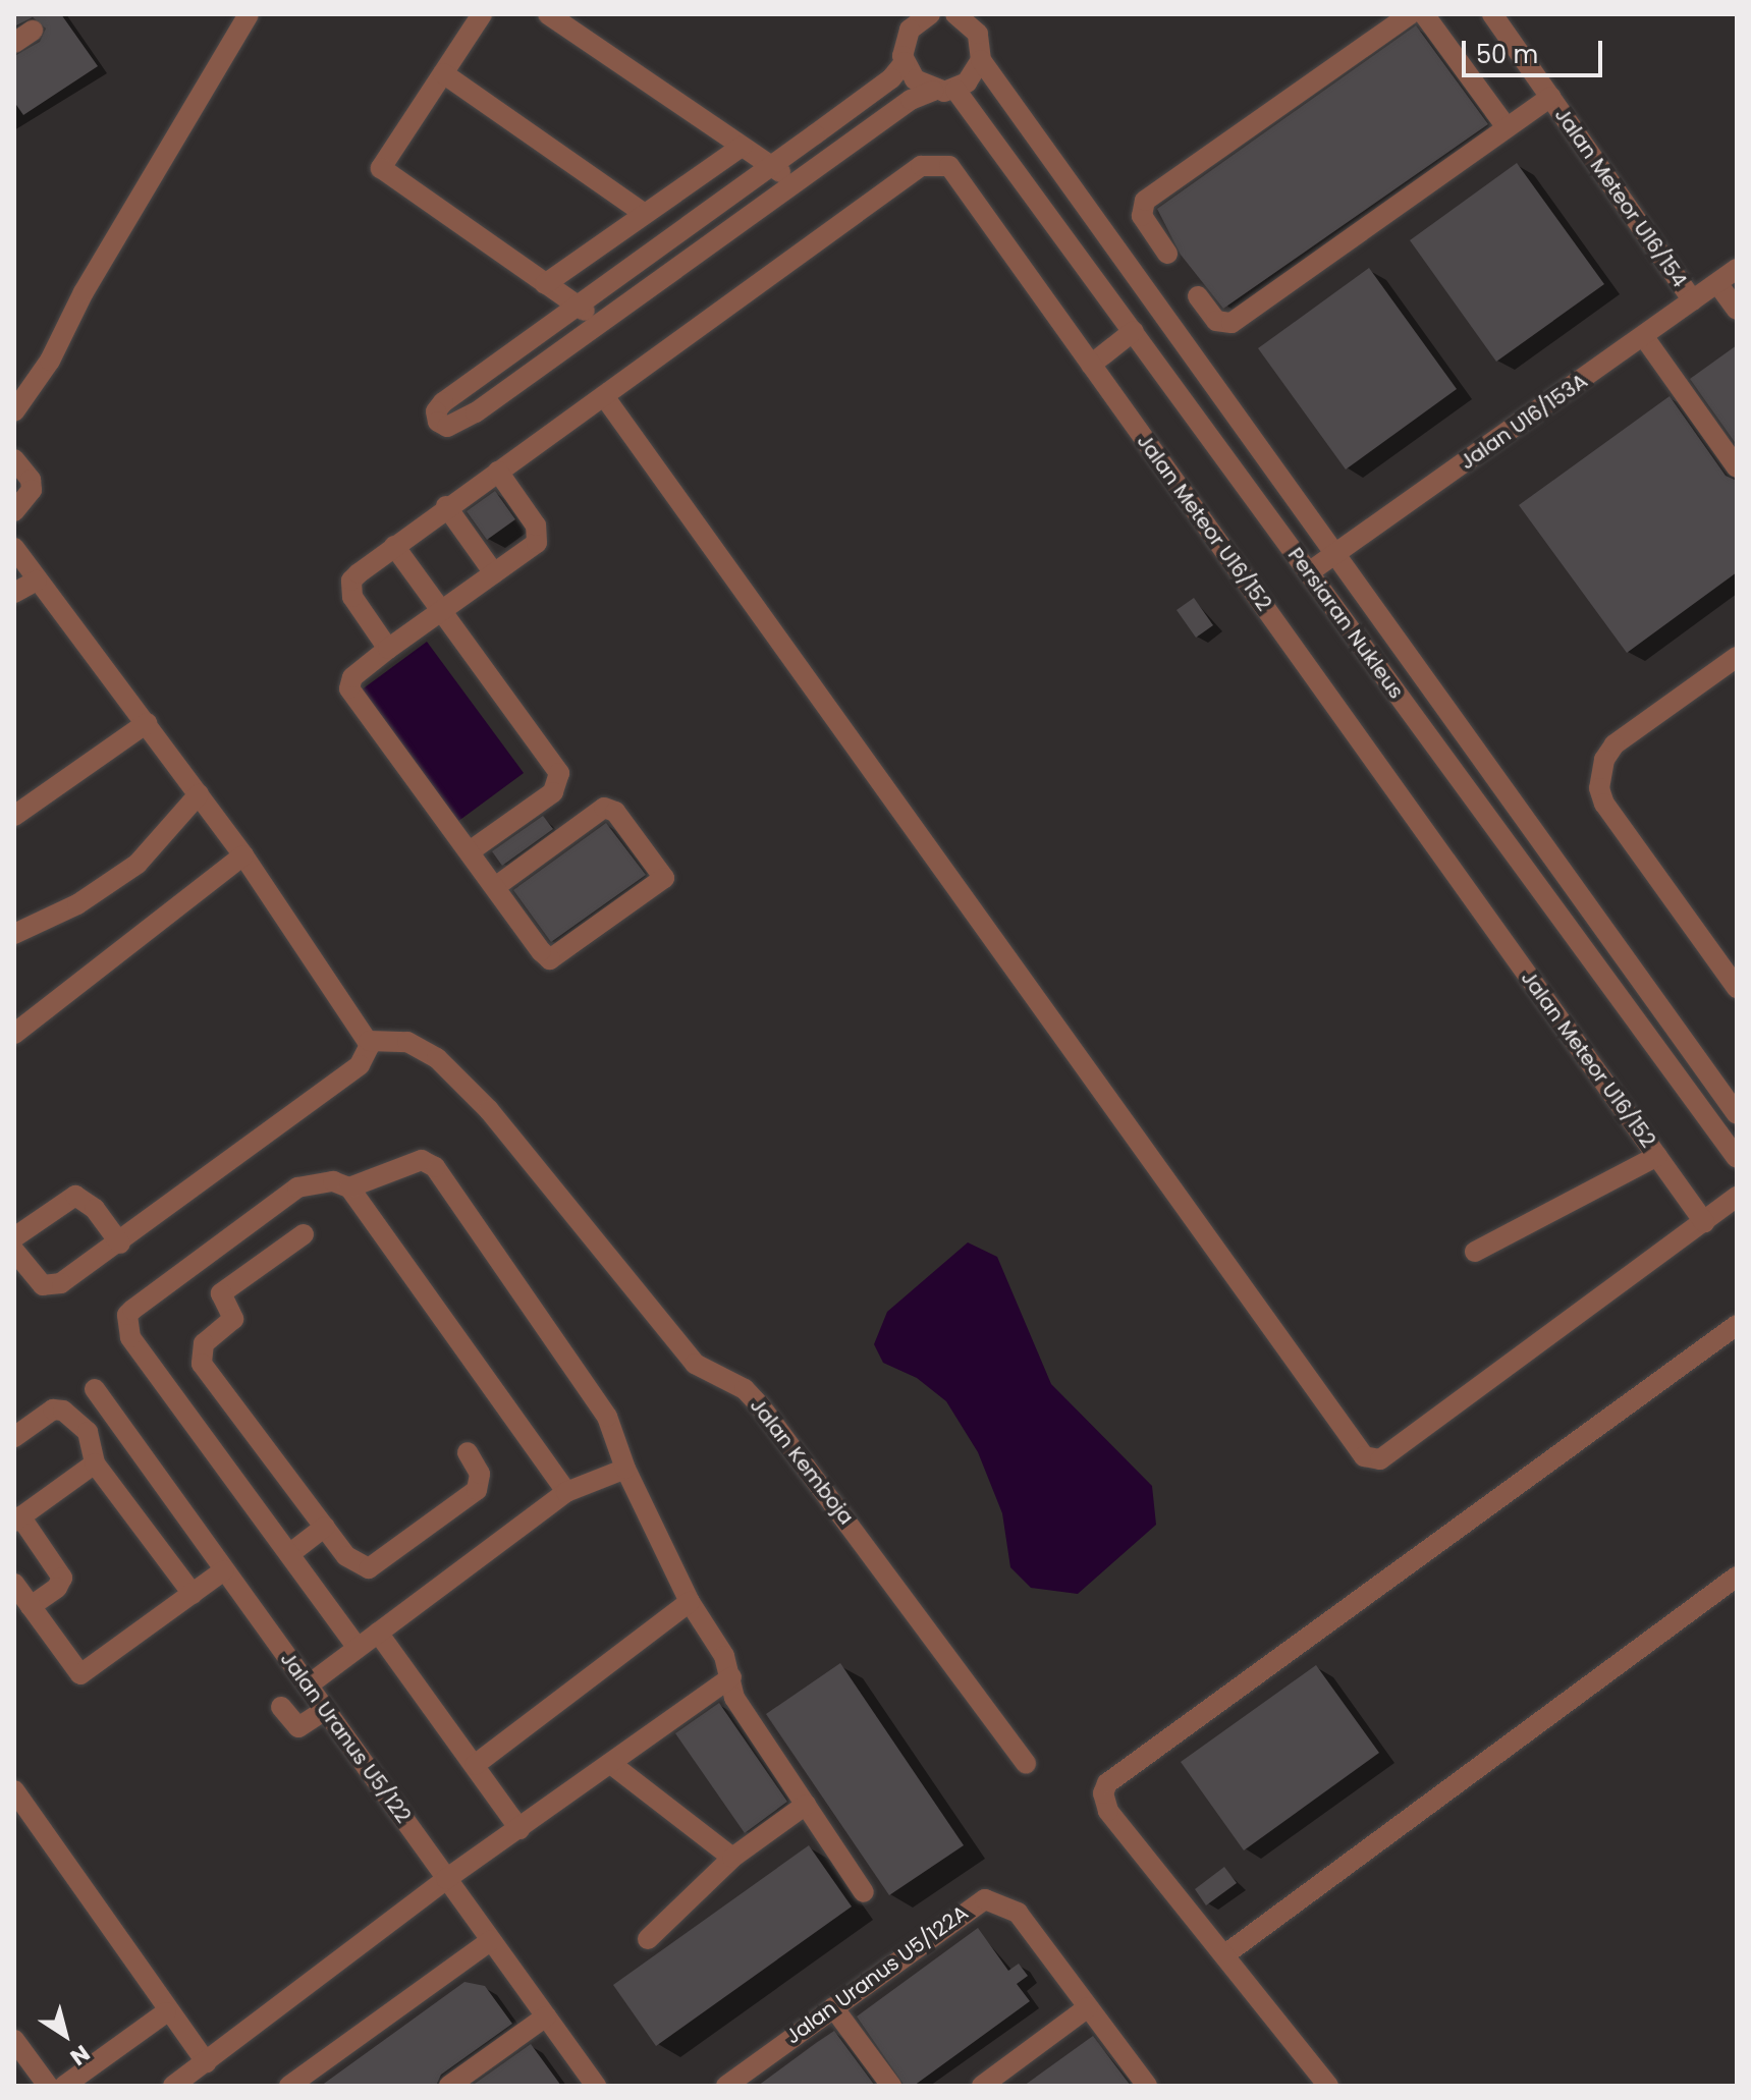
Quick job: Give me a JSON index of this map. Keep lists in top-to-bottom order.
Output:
{
  "streets": {
    "street": [
      "Jalan Meteor U16/154",
      "Jalan U16/153A",
      "Jalan Meteor U16/152",
      "Persiaran Nukleus",
      "Jalan Kemboja",
      "Jalan Uranus U5/122",
      "Jalan Uranus U5/122A"
    ]
  },
  "crossings": [
    ["Jalan Meteor U16/154", "Jalan U16/153A"],
    ["Jalan U16/153A", "Persiaran Nukleus"]
  ],
  "scale_bar": "50 m",
  "north": "bottom right"
}
